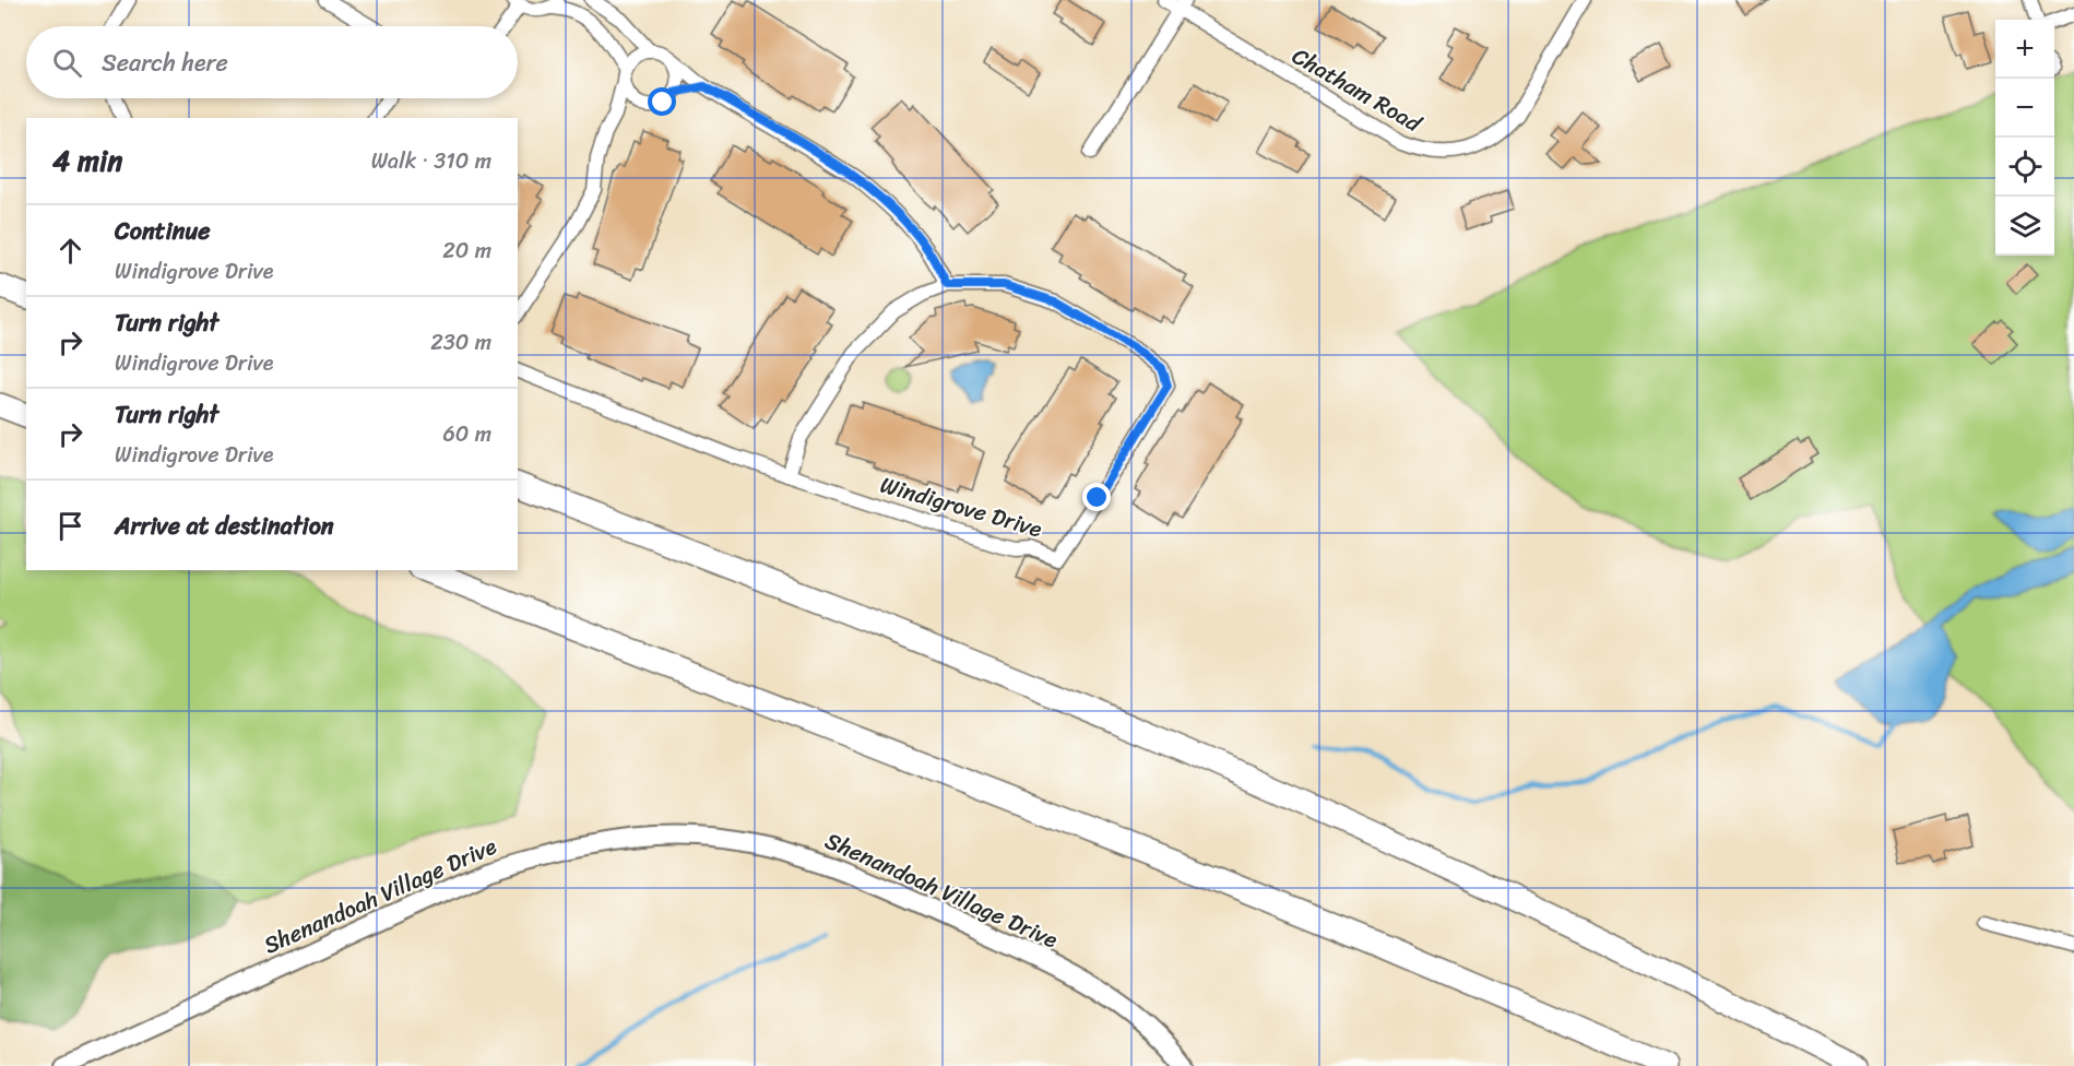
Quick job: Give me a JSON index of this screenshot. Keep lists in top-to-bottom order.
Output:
{
  "streets": {
    "street": ["Chatham Road", "Windigrove Drive", "Shenandoah Village Drive"]
  },
  "page": {
    "map_buttons": ["+", "−"],
    "search": "Search here",
    "heading": ["4 min", "Walk · 310 m"],
    "list": [
      ["Continue", "Windigrove Drive", "20 m"],
      ["Turn right", "Windigrove Drive", "230 m"],
      ["Turn right", "Windigrove Drive", "60 m"],
      "Arrive at destination"
    ]
  }
}
